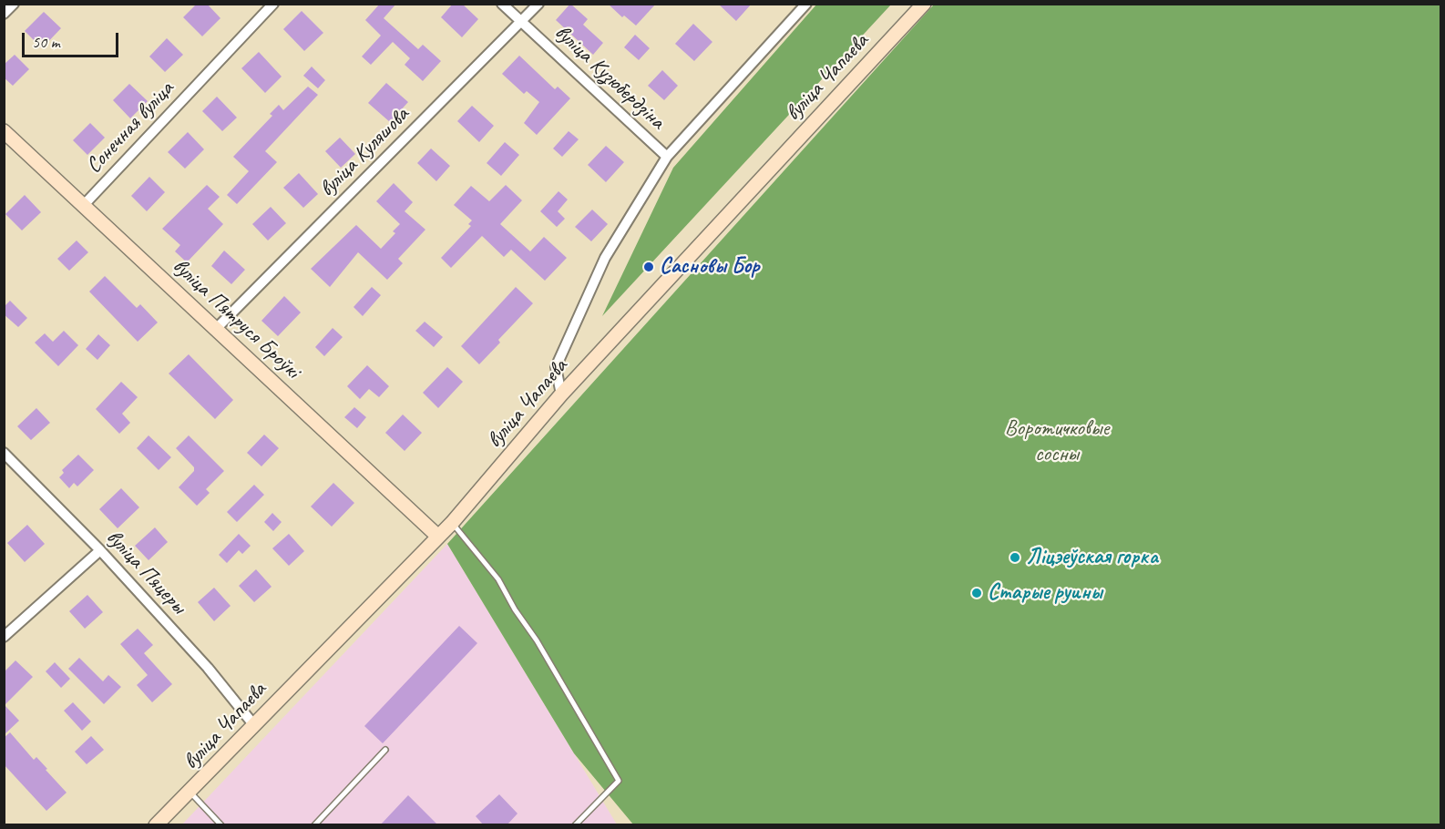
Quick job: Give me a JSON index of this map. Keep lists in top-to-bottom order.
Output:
{
  "streets": {
    "main road": ["вуліца Чапаева", "вуліца Пятруся Броўкі"],
    "street": [
      "вуліца Кузюбердзіна",
      "Сонечная вуліца",
      "вуліца Куляшова",
      "вуліца Пяцеры"
    ]
  },
  "crossings": [
    ["вуліца Кузюбердзіна", "вуліца Куляшова"],
    ["вуліца Чапаева", "вуліца Пятруся Броўкі"],
    ["вуліца Чапаева", "вуліца Пяцеры"],
    ["Сонечная вуліца", "вуліца Пятруся Броўкі"],
    ["вуліца Куляшова", "вуліца Пятруся Броўкі"]
  ],
  "parks": ["Воротичковые сосны"],
  "places": ["Сасновы Бор", "Ліцэеўская горка", "Старые руины"],
  "scale_bar": "50 m"
}
